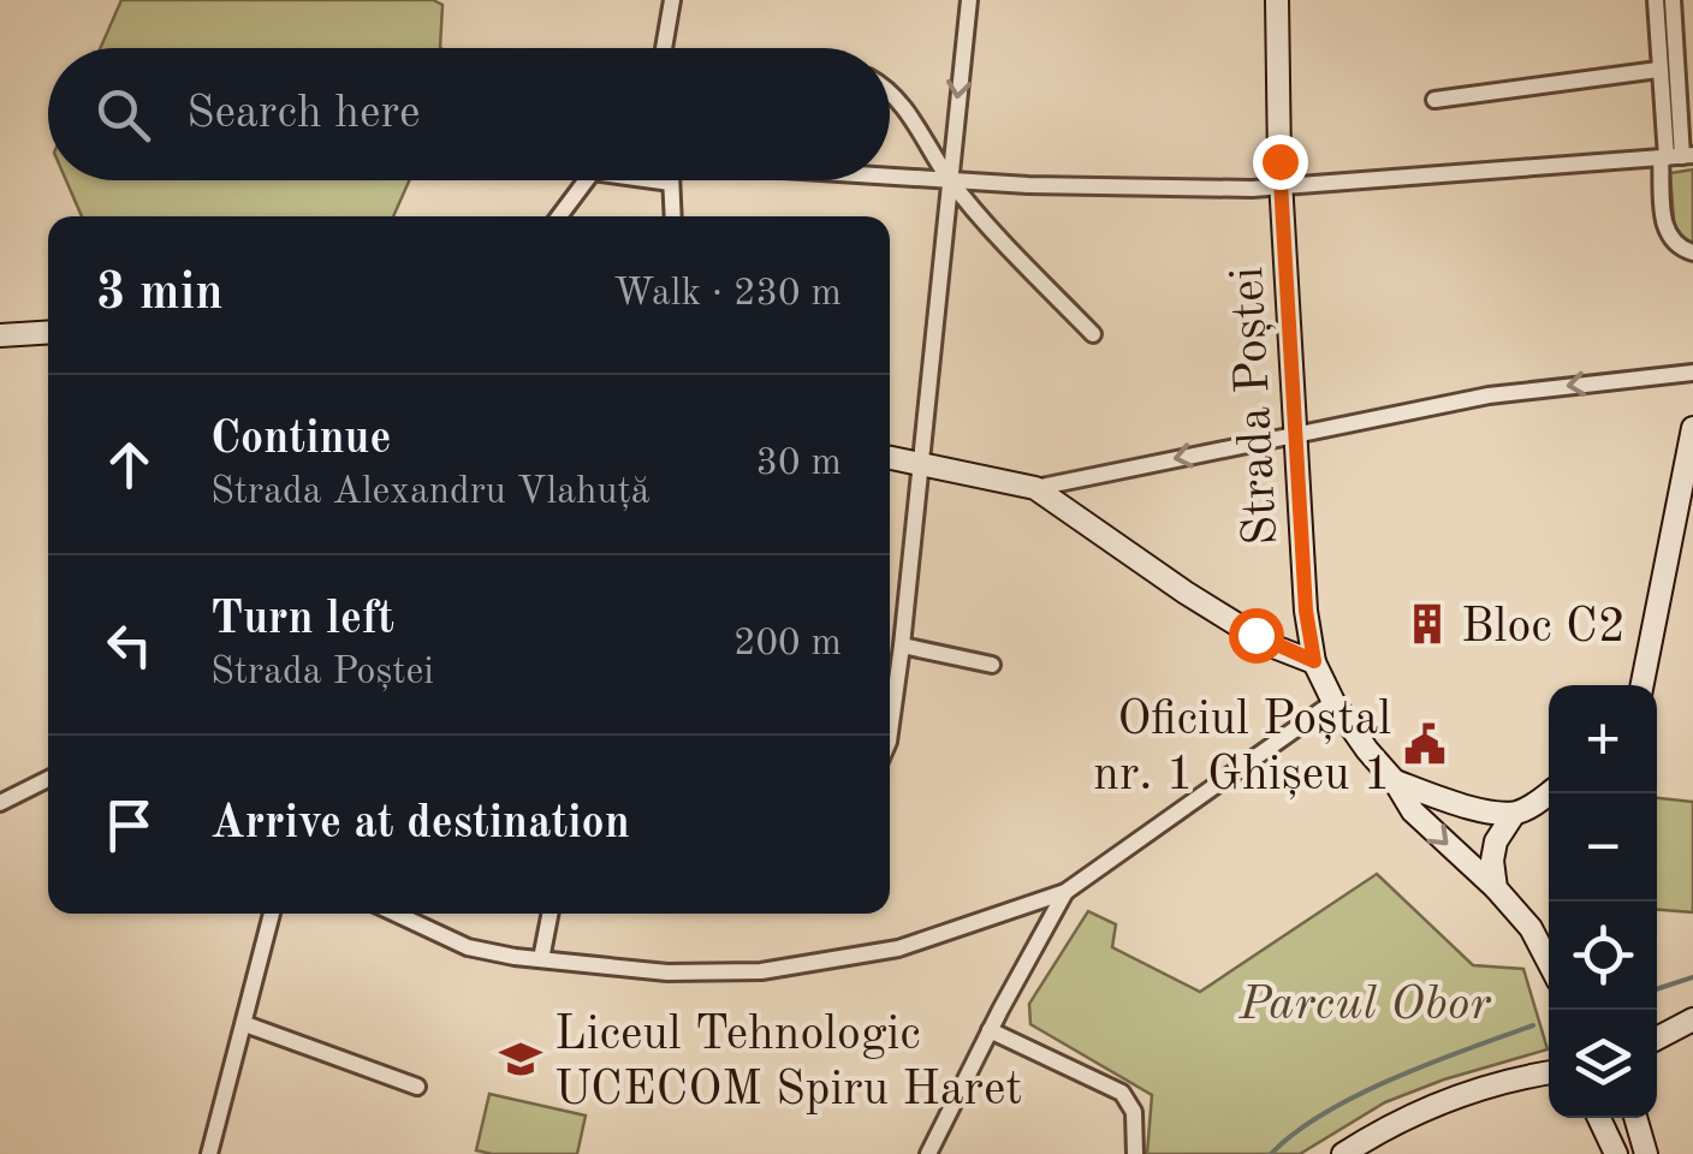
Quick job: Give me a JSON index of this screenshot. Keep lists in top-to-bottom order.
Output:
{
  "streets": {
    "main road": ["Strada Poștei"]
  },
  "parks": ["Parcul Obor"],
  "places": {
    "building": ["Bloc C2"],
    "public building": ["Oficiul Poștal nr. 1 Ghișeu 1"],
    "school or university": ["Liceul Tehnologic UCECOM Spiru Haret"]
  },
  "page": {
    "search": "Search here",
    "heading": ["3 min", "Walk · 230 m"],
    "list": [
      ["Continue", "Strada Alexandru Vlahuță", "30 m"],
      ["Turn left", "Strada Poștei", "200 m"],
      "Arrive at destination"
    ],
    "map_buttons": ["+", "−"]
  }
}
